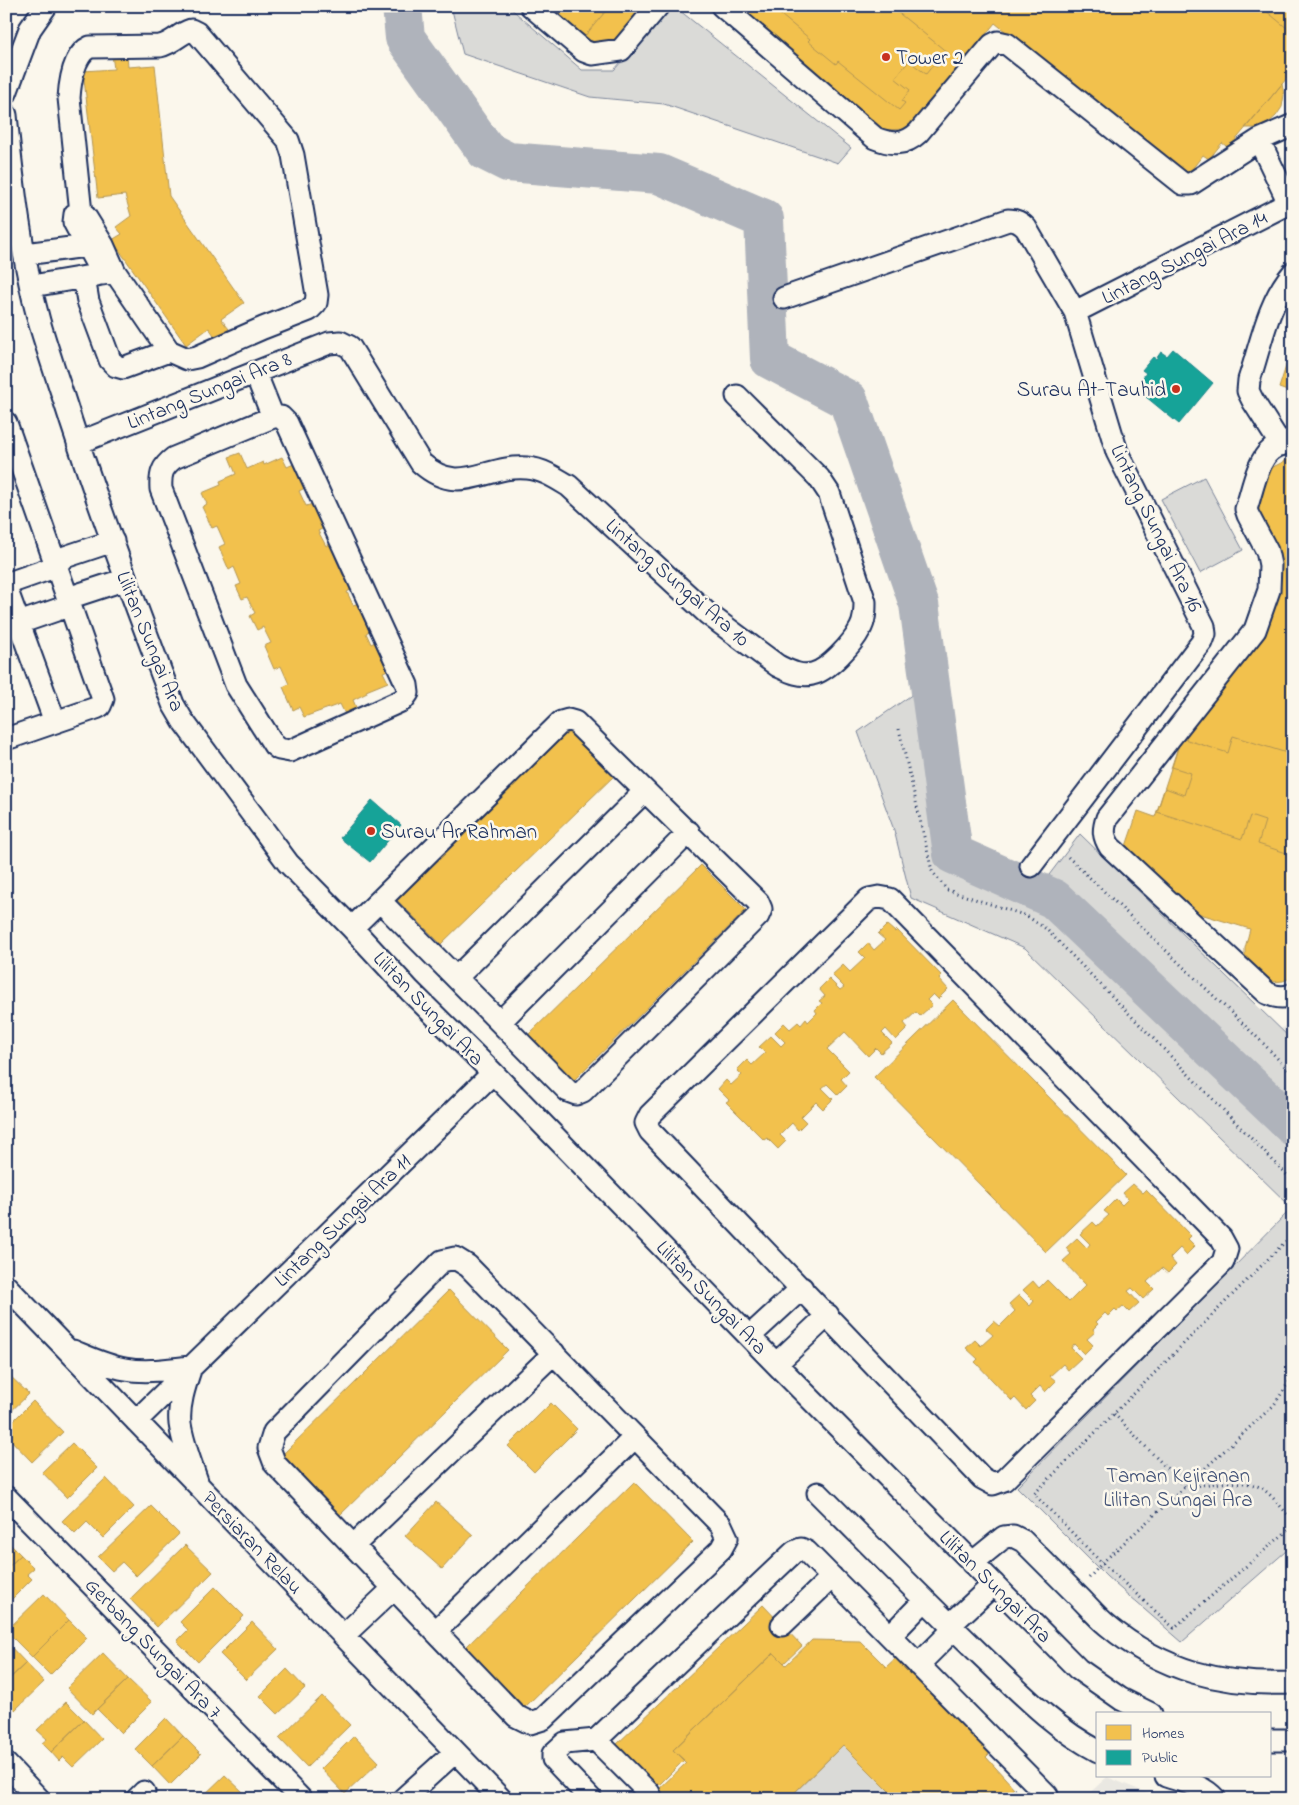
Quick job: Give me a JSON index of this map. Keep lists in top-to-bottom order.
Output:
{
  "streets": {
    "street": [
      "Lintang Sungai Ara 14",
      "Lintang Sungai Ara 8",
      "Lintang Sungai Ara 16",
      "Lintang Sungai Ara 10",
      "Lilitan Sungai Ara",
      "Lintang Sungai Ara 11",
      "Persiaran Relau",
      "Gerbang Sungai Ara 7"
    ]
  },
  "crossings": [
    ["Lintang Sungai Ara 14", "Lintang Sungai Ara 16"],
    ["Lintang Sungai Ara 8", "Lintang Sungai Ara 10"],
    ["Lintang Sungai Ara 8", "Lilitan Sungai Ara"],
    ["Lilitan Sungai Ara", "Lintang Sungai Ara 11"],
    ["Lintang Sungai Ara 11", "Persiaran Relau"]
  ],
  "parks": ["Taman Kejiranan Lilitan Sungai Ara"],
  "places": ["Tower 2", "Surau At-Tauhid", "Surau Ar Rahman"],
  "legend": ["Homes", "Public"]
}
